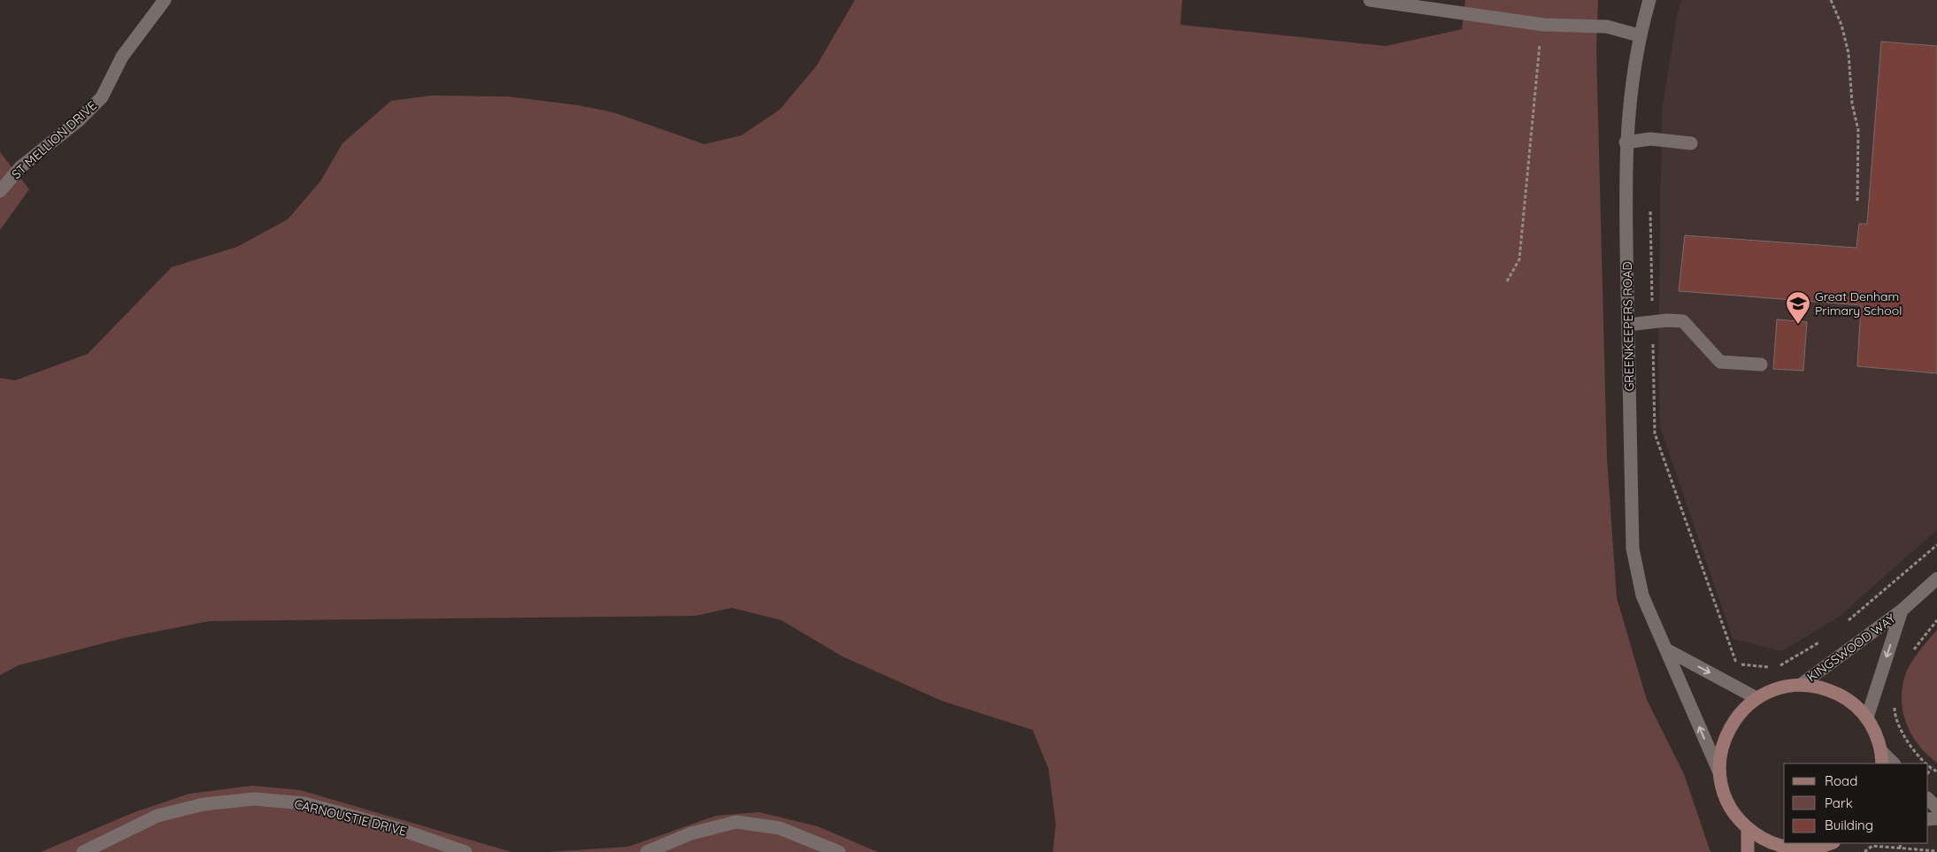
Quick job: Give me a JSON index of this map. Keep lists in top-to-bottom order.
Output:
{
  "streets": {
    "street": [
      "ST MELLION DRIVE",
      "GREENKEEPERS ROAD",
      "KINGSWOOD WAY",
      "CARNOUSTIE DRIVE"
    ]
  },
  "one_way": ["KINGSWOOD WAY"],
  "places": {
    "school or university": ["Great Denham Primary School"]
  },
  "legend": ["Road", "Park", "Building"]
}
